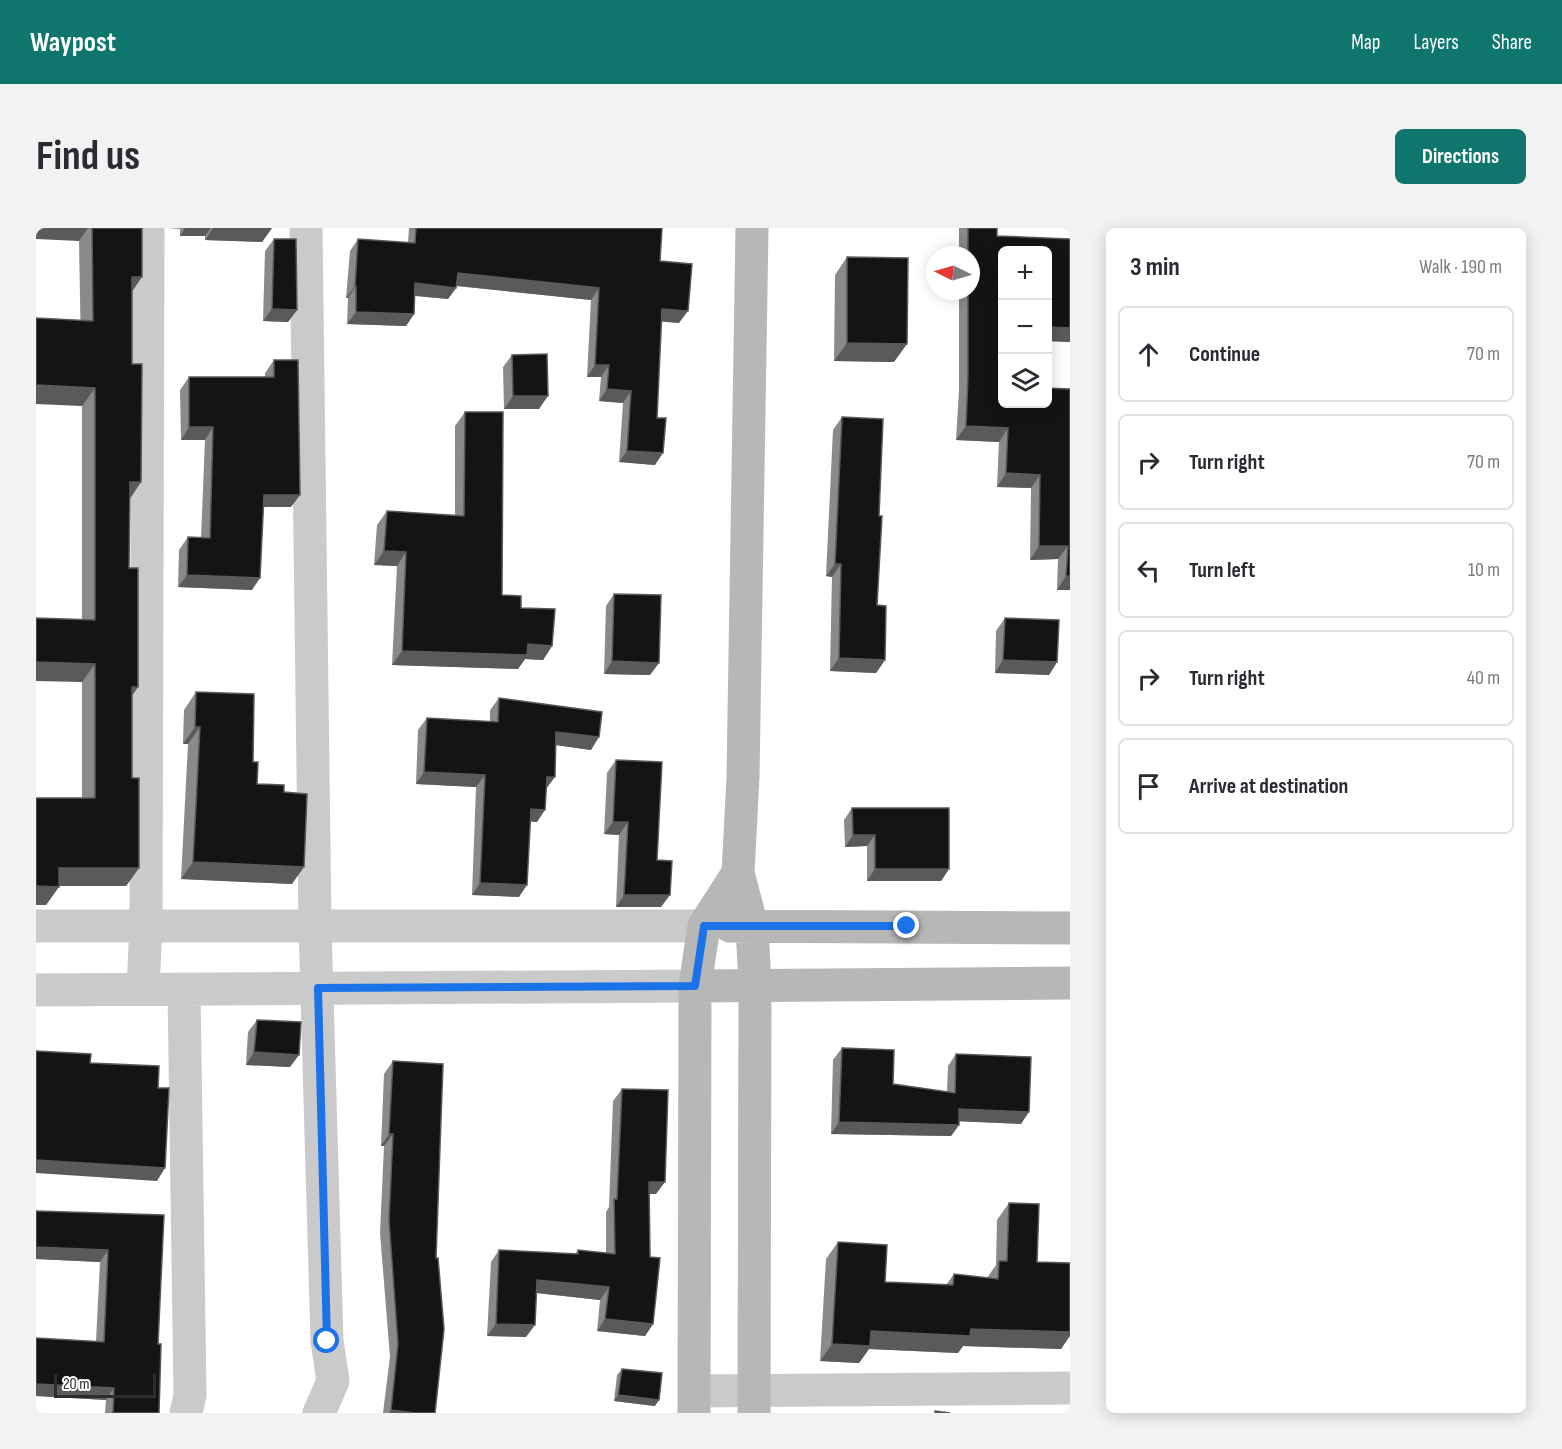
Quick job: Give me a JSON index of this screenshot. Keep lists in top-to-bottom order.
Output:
{
  "scale_bar": "20 m",
  "north": "left",
  "page": {
    "header": "Waypost",
    "nav": ["Map", "Layers", "Share"],
    "buttons": "Directions",
    "title": "Find us",
    "heading": ["3 min", "Walk · 190 m"],
    "map_buttons": ["+", "−"],
    "list": [
      ["Continue", "70 m"],
      ["Turn right", "70 m"],
      ["Turn left", "10 m"],
      ["Turn right", "40 m"],
      "Arrive at destination"
    ],
    "scale": "20 m"
  }
}
